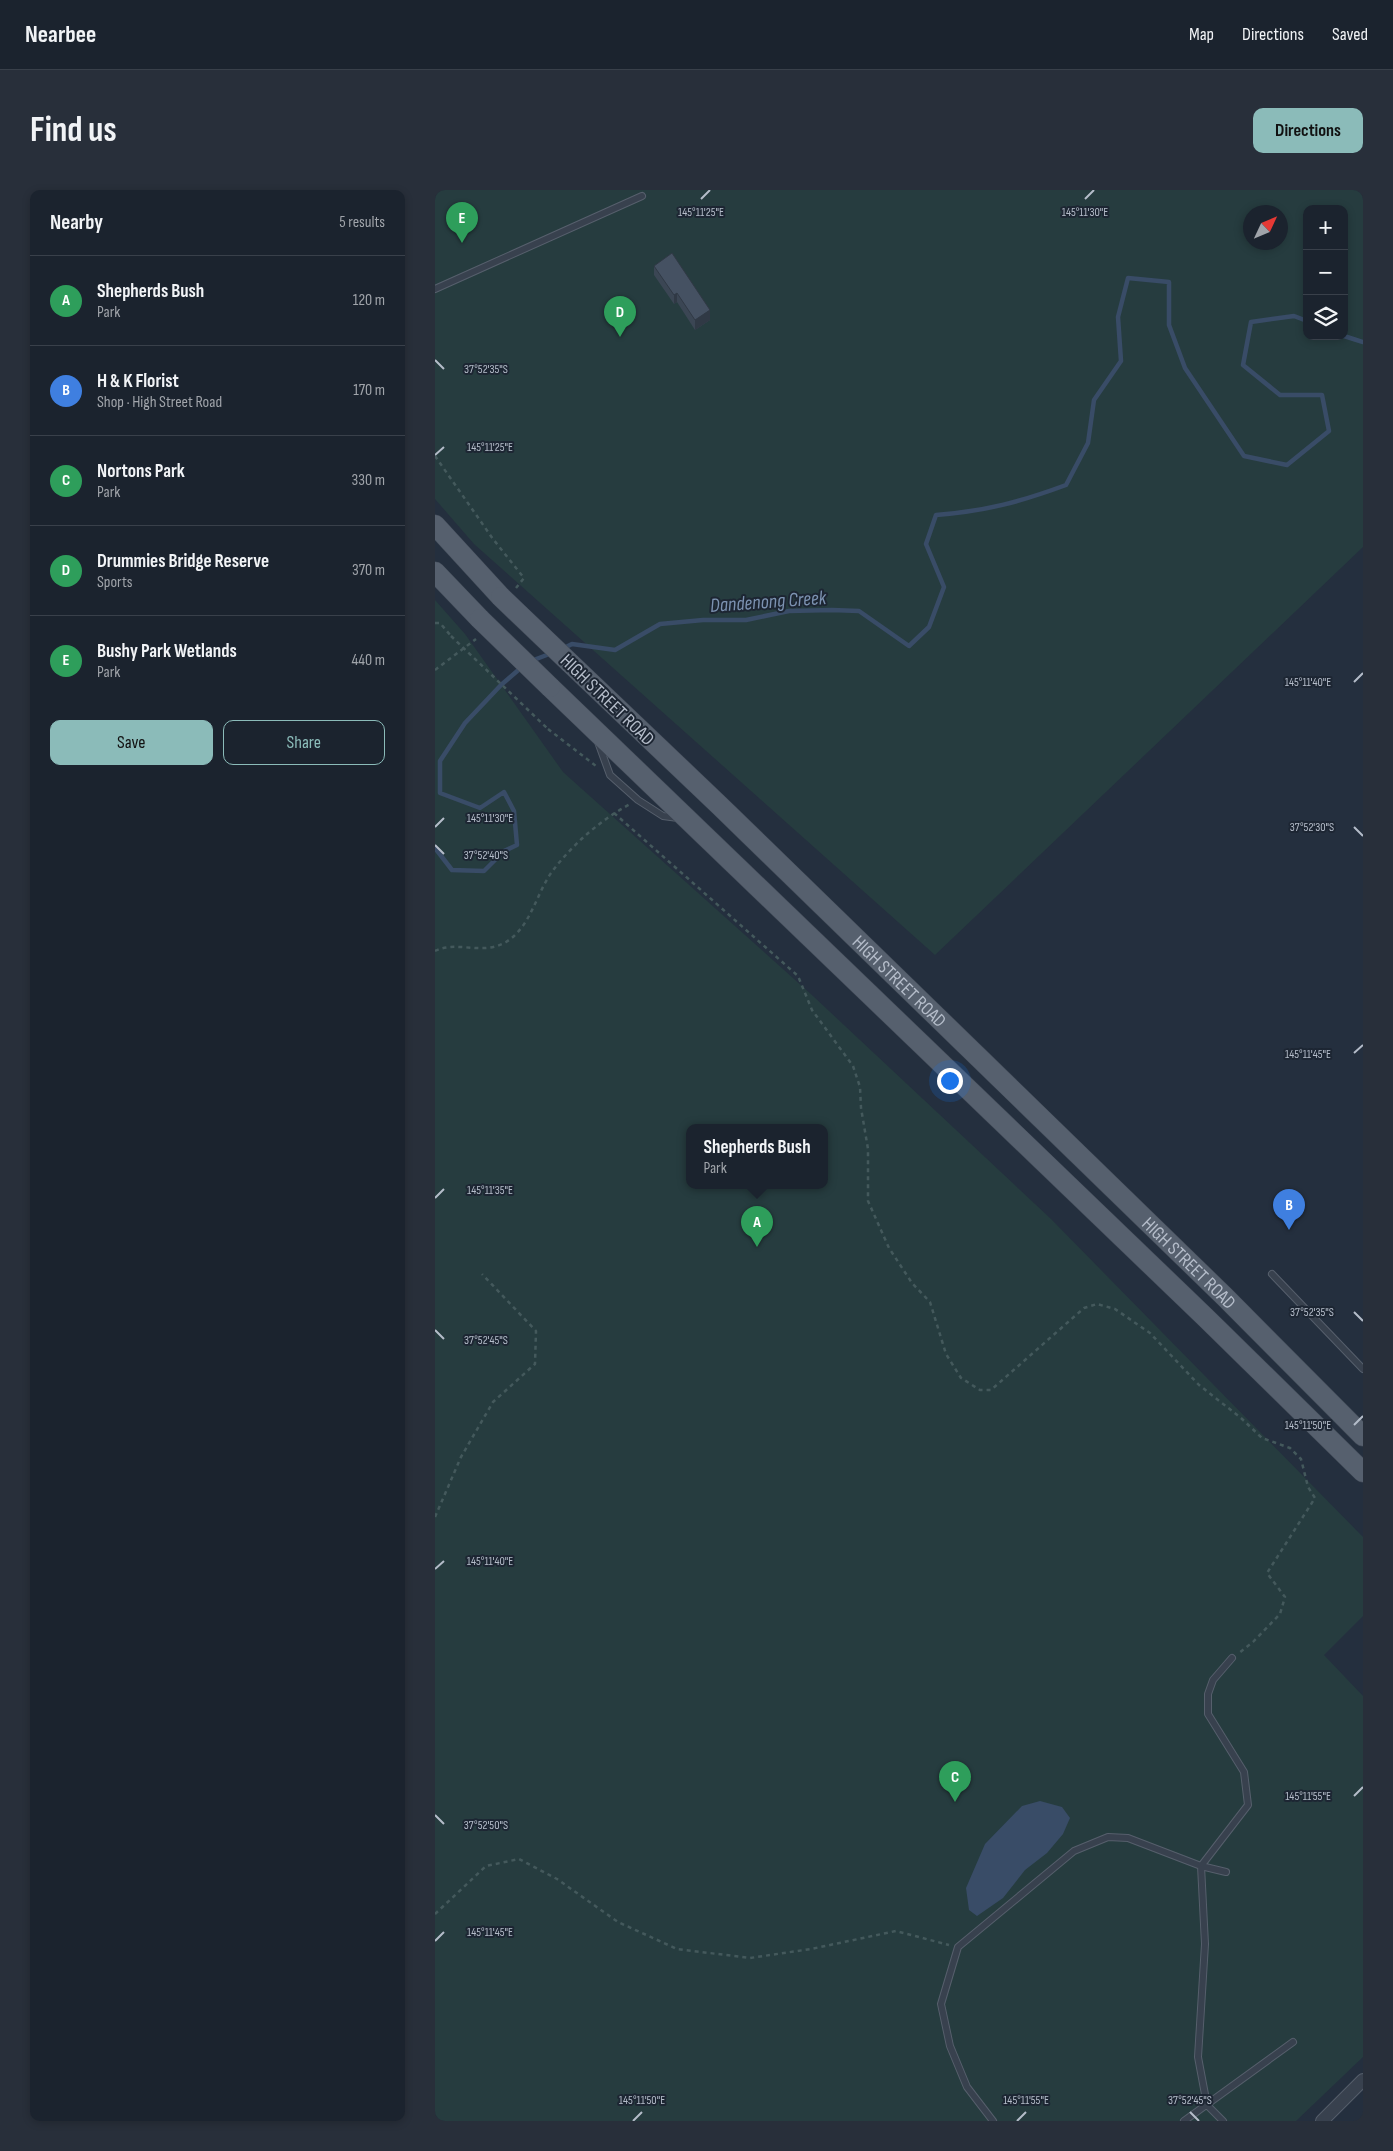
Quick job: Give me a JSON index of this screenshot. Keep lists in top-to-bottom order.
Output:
{
  "streets": {
    "main road": ["HIGH STREET ROAD"]
  },
  "water": ["Dandenong Creek"],
  "north": "top right",
  "page": {
    "header": "Nearbee",
    "nav": ["Map", "Directions", "Saved"],
    "buttons": [
      "Directions",
      ["Save", "Share"]
    ],
    "title": "Find us",
    "heading": ["Nearby", "5 results"],
    "pins": [
      "E",
      "D",
      "B",
      "A",
      "C"
    ],
    "map_buttons": ["+", "−"],
    "list": [
      {
        "mark": "A",
        "name": "Shepherds Bush",
        "note": "Park",
        "value": "120 m"
      },
      {
        "mark": "B",
        "name": "H & K Florist",
        "note": "Shop · High Street Road",
        "value": "170 m"
      },
      {
        "mark": "C",
        "name": "Nortons Park",
        "note": "Park",
        "value": "330 m"
      },
      {
        "mark": "D",
        "name": "Drummies Bridge Reserve",
        "note": "Sports",
        "value": "370 m"
      },
      {
        "mark": "E",
        "name": "Bushy Park Wetlands",
        "note": "Park",
        "value": "440 m"
      }
    ],
    "popup": ["Shepherds Bush", "Park"]
  },
  "coordinates": [
    "145°11'25\"E",
    "145°11'30\"E",
    "37°52'35\"S",
    "145°11'40\"E",
    "37°52'30\"S",
    "37°52'40\"S",
    "145°11'45\"E",
    "145°11'35\"E",
    "37°52'45\"S",
    "145°11'50\"E",
    "145°11'55\"E",
    "37°52'50\"S"
  ]
}
